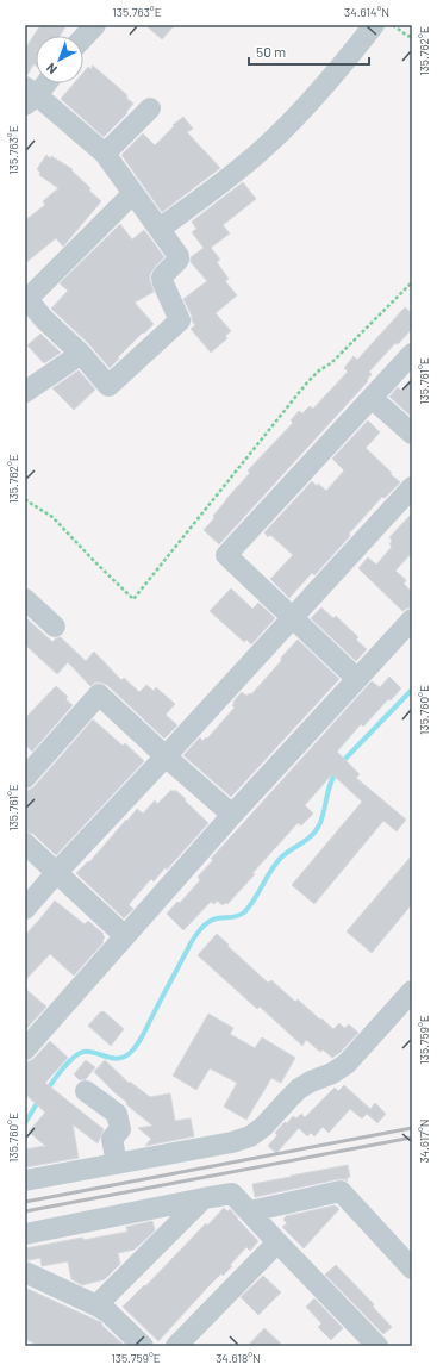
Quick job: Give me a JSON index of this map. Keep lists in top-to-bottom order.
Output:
{
  "scale_bar": "50 m",
  "north": "bottom left",
  "coordinates": [
    "135.763°E",
    "34.614°N",
    "135.762°E",
    "135.761°E",
    "135.760°E",
    "135.759°E",
    "34.617°N",
    "34.618°N"
  ]
}
